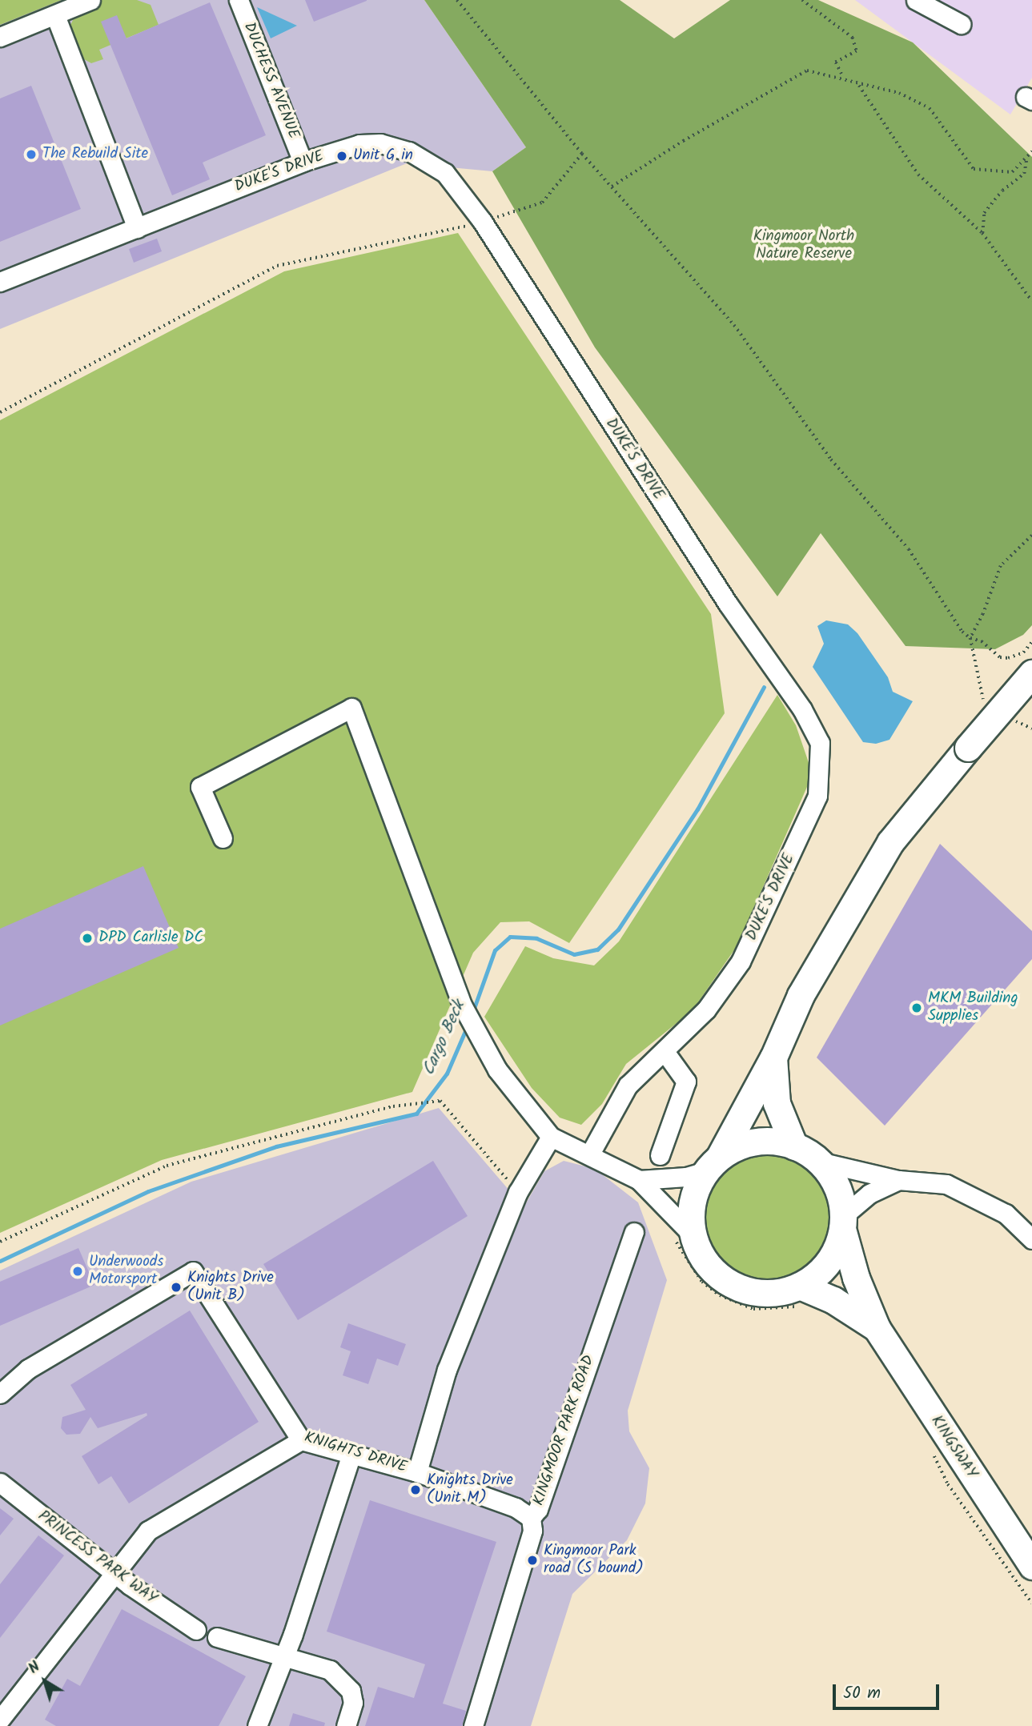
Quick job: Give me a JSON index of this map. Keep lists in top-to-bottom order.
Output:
{
  "streets": {
    "highway": ["KINGSWAY"],
    "street": [
      "DUCHESS AVENUE",
      "DUKE'S DRIVE",
      "KINGMOOR PARK ROAD",
      "KNIGHTS DRIVE",
      "PRINCESS PARK WAY"
    ]
  },
  "crossings": [
    ["DUCHESS AVENUE", "DUKE'S DRIVE"],
    ["KINGMOOR PARK ROAD", "KNIGHTS DRIVE"]
  ],
  "water": ["Cargo Beck"],
  "parks": ["Kingmoor North Nature Reserve"],
  "places": [
    "The Rebuild Site",
    "Unit G in",
    "DPD Carlisle DC",
    "MKM Building Supplies",
    "Underwoods Motorsport",
    "Knights Drive (Unit B)",
    "Knights Drive (Unit M)",
    "Kingmoor Park road (S bound)"
  ],
  "scale_bar": "50 m",
  "north": "top left"
}
